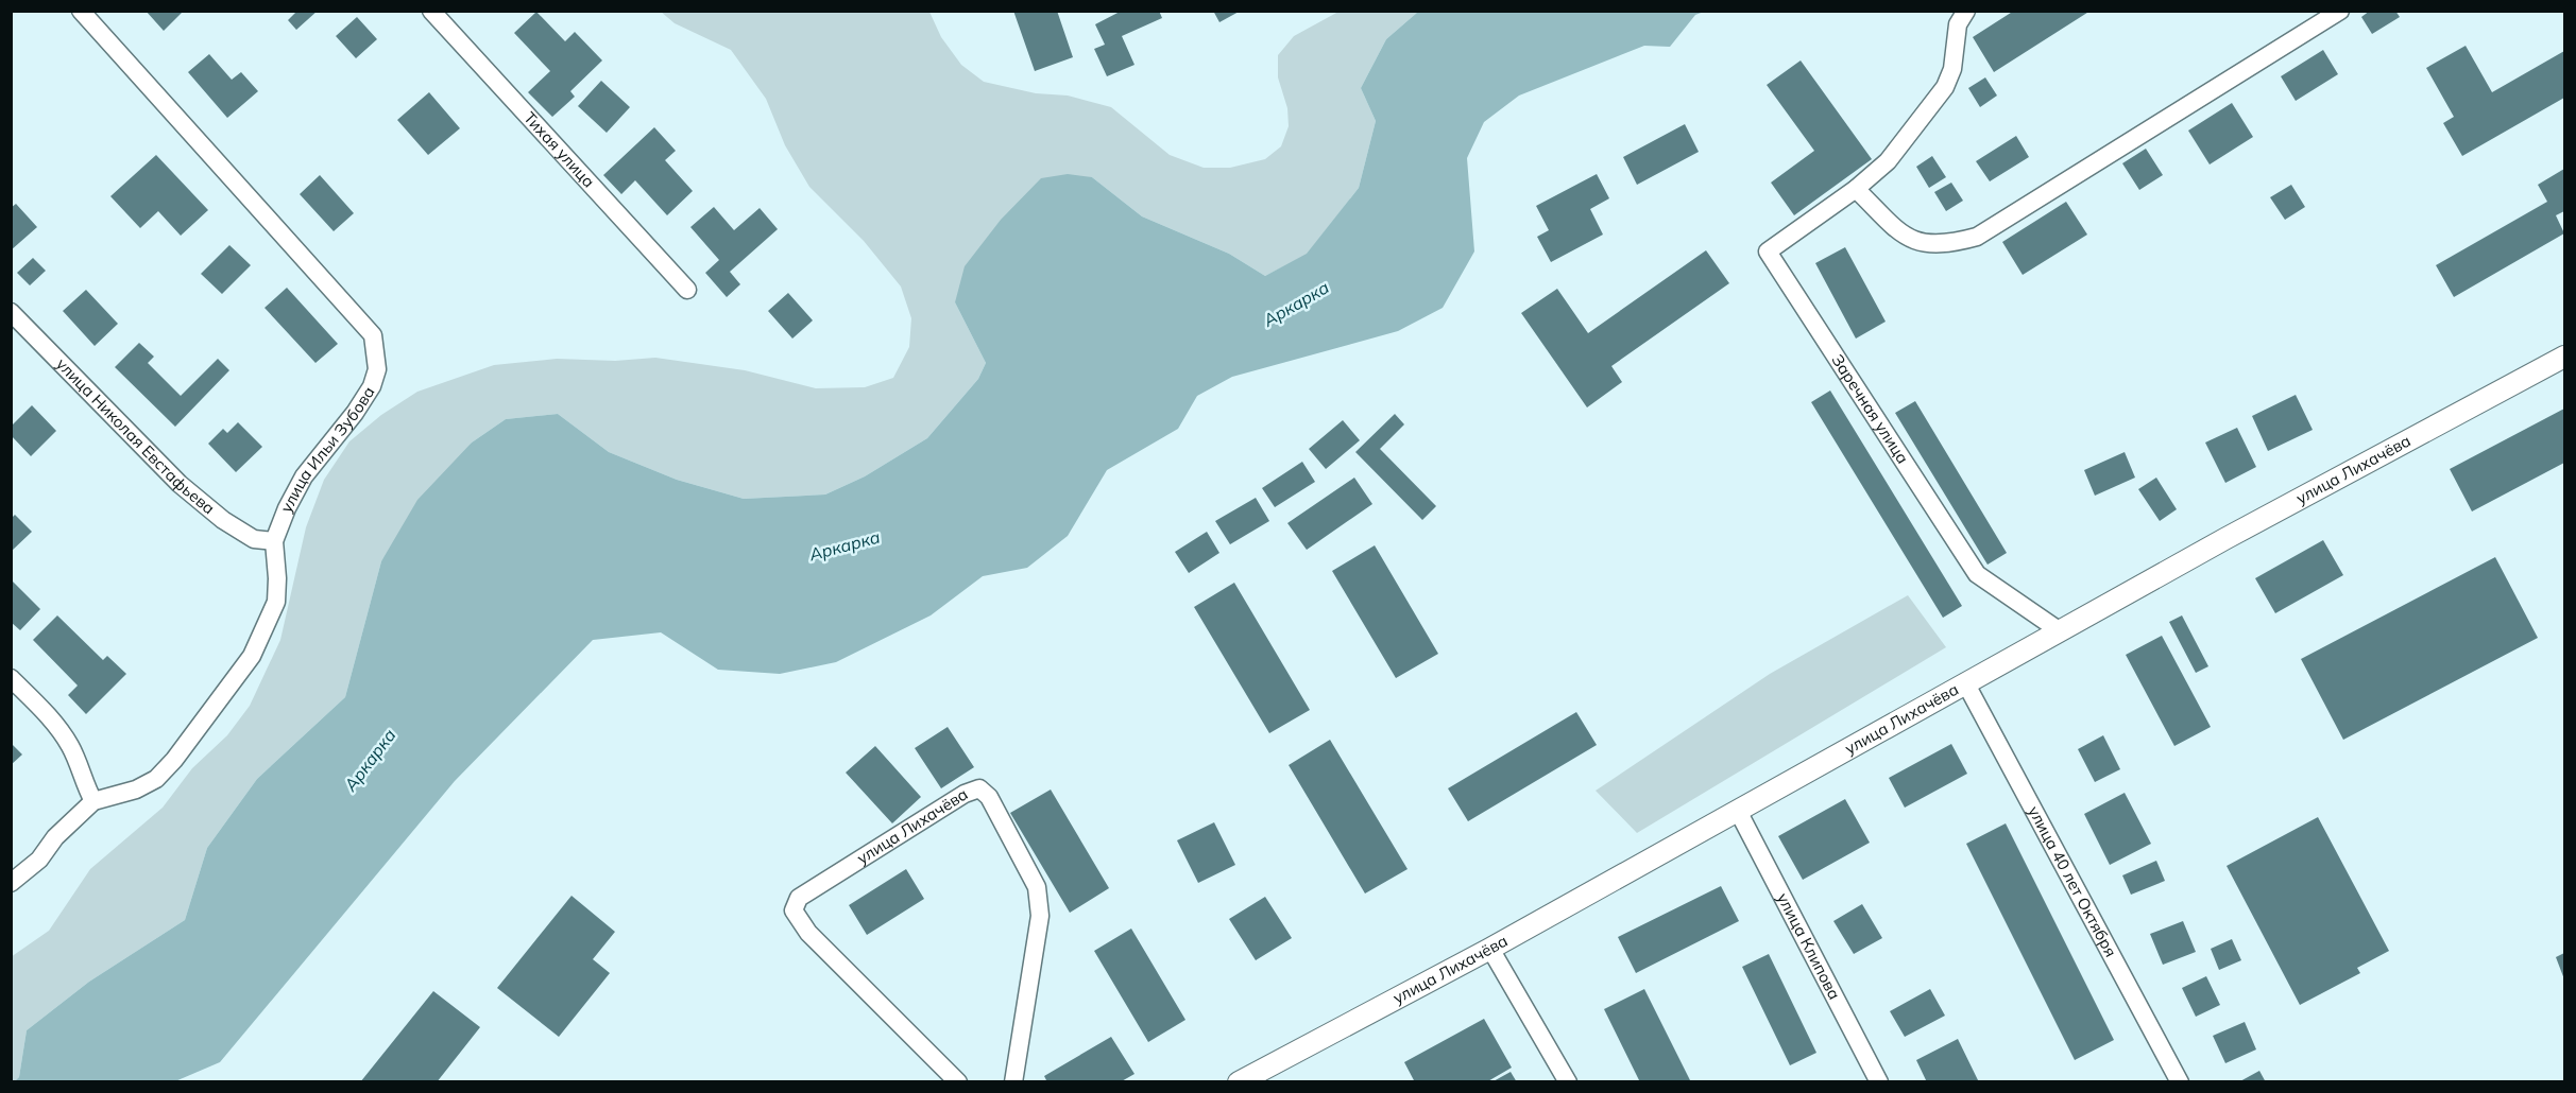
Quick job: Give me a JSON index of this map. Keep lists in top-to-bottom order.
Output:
{
  "streets": {
    "street": [
      "Тихая улица",
      "Заречная улица",
      "улица Николая Евстафьева",
      "улица Ильи Зубова",
      "улица Лихачёва",
      "улица 40 лет Октября",
      "улица Клипова"
    ]
  },
  "crossings": [
    ["Заречная улица", "улица Лихачёва"],
    ["улица Николая Евстафьева", "улица Ильи Зубова"],
    ["улица Лихачёва", "улица 40 лет Октября"],
    ["улица Лихачёва", "улица Клипова"]
  ],
  "water": ["Аркарка"]
}
